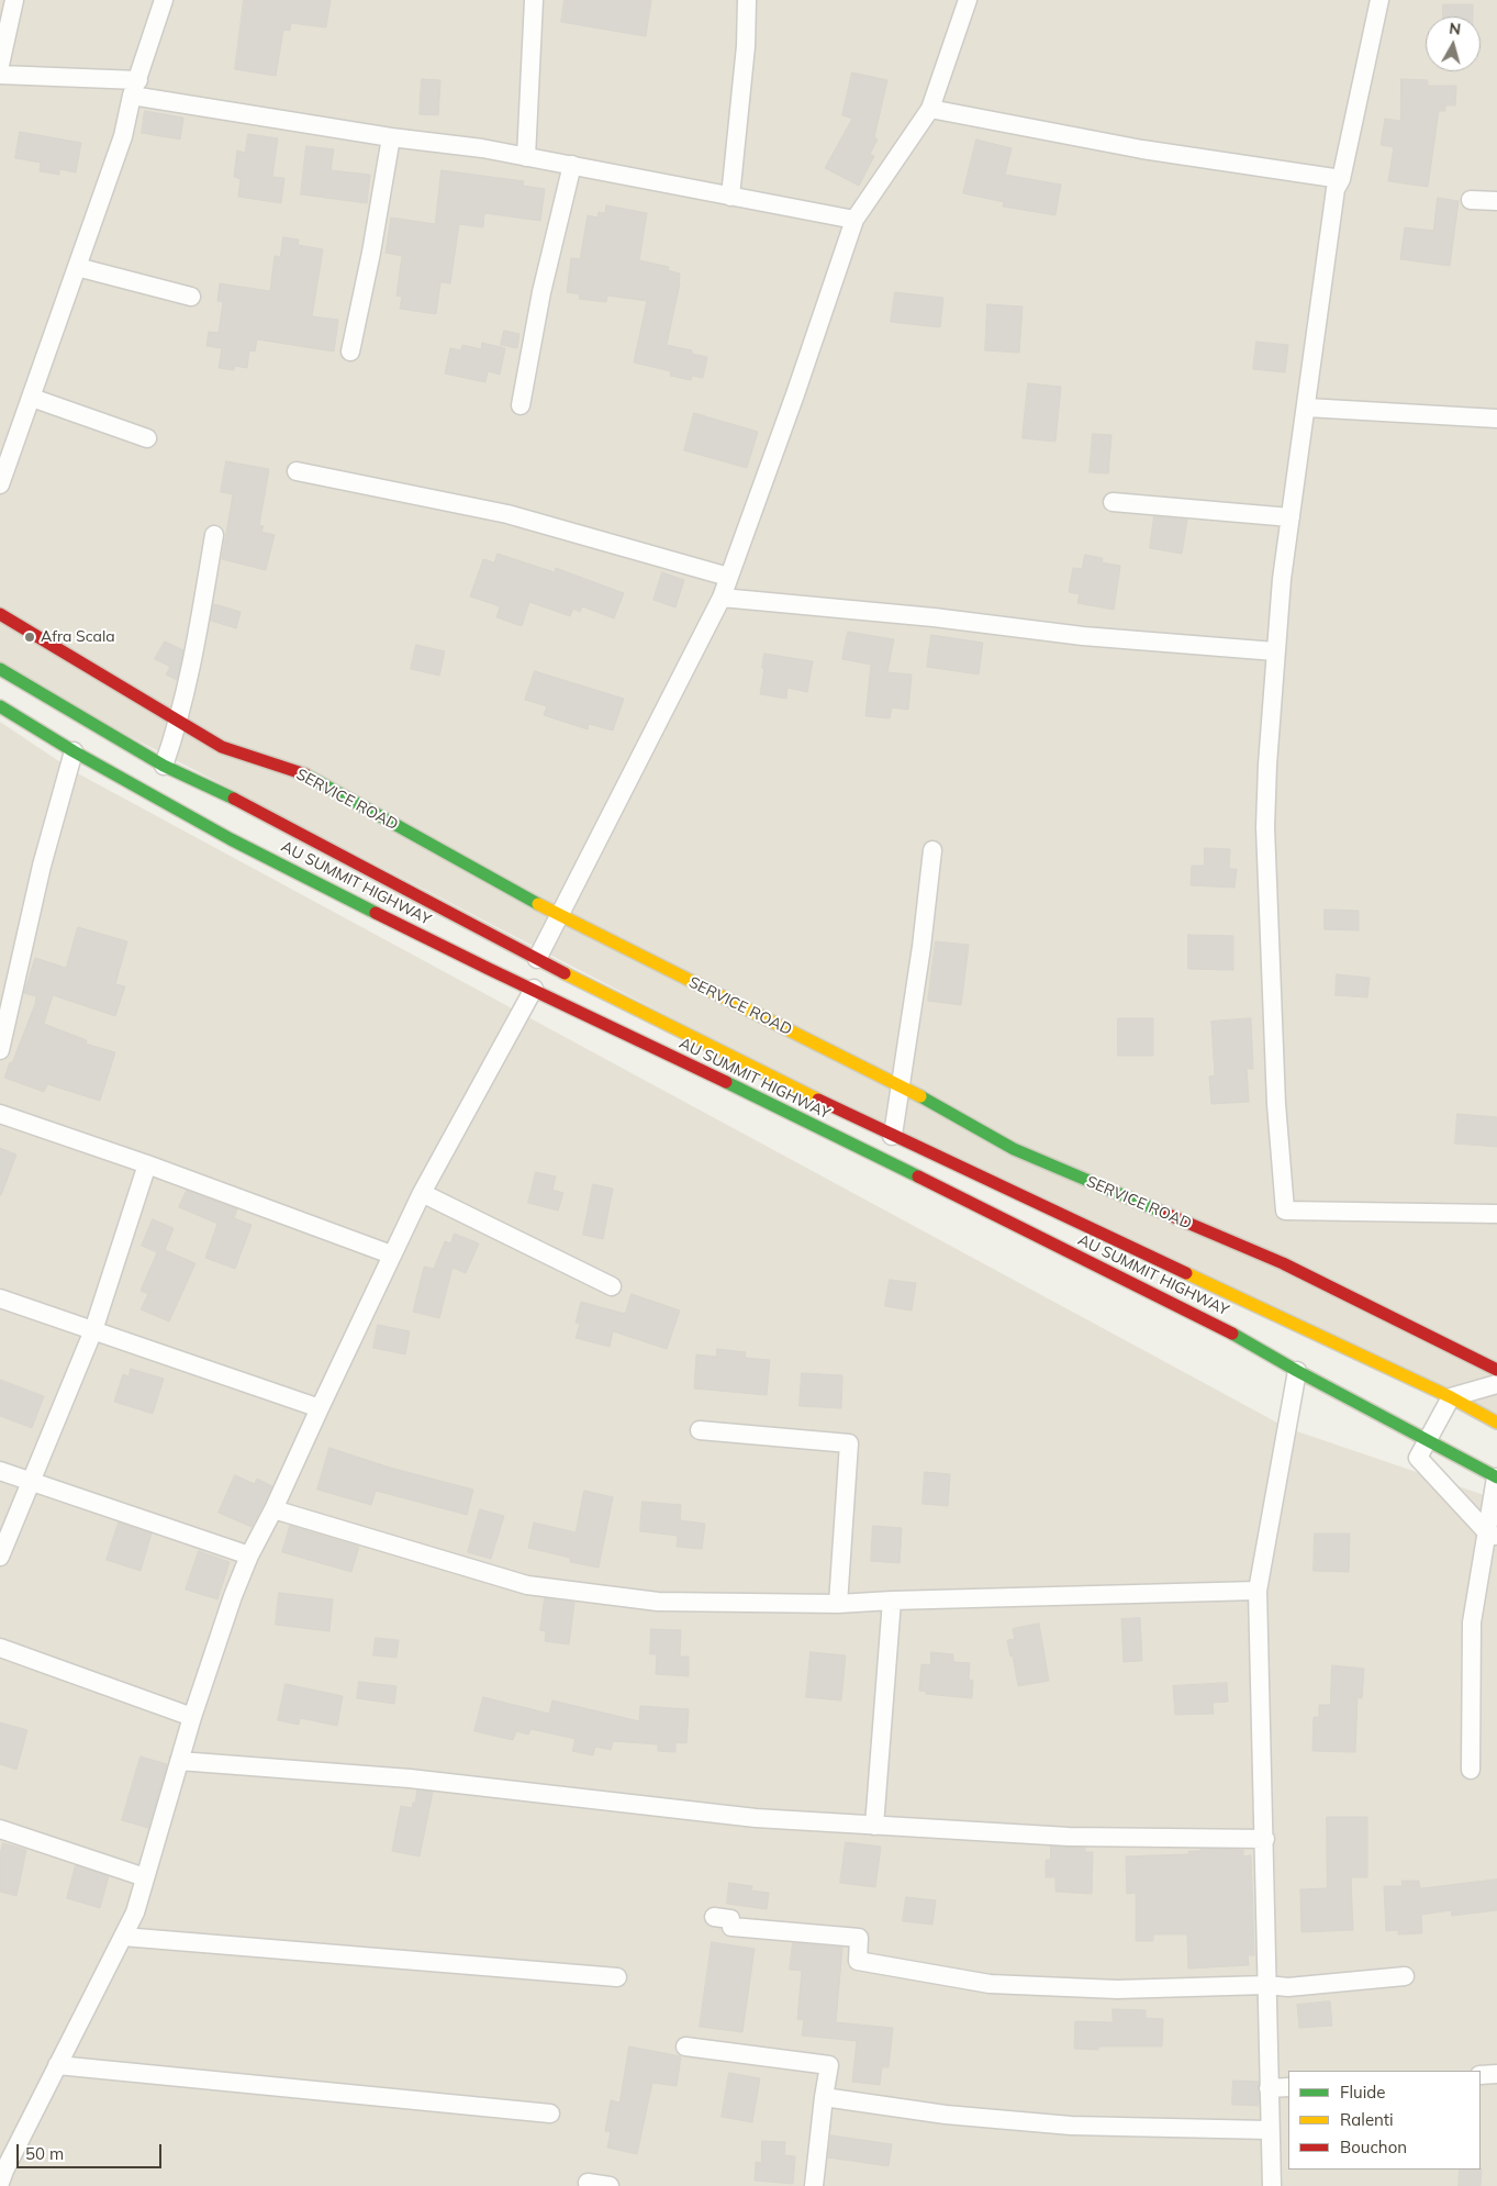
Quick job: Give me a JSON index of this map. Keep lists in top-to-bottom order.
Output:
{
  "streets": {
    "main road": ["SERVICE ROAD", "AU SUMMIT HIGHWAY"]
  },
  "places": ["Afra Scala"],
  "legend": ["Fluide", "Ralenti", "Bouchon"],
  "scale_bar": "50 m",
  "north": "top"
}
